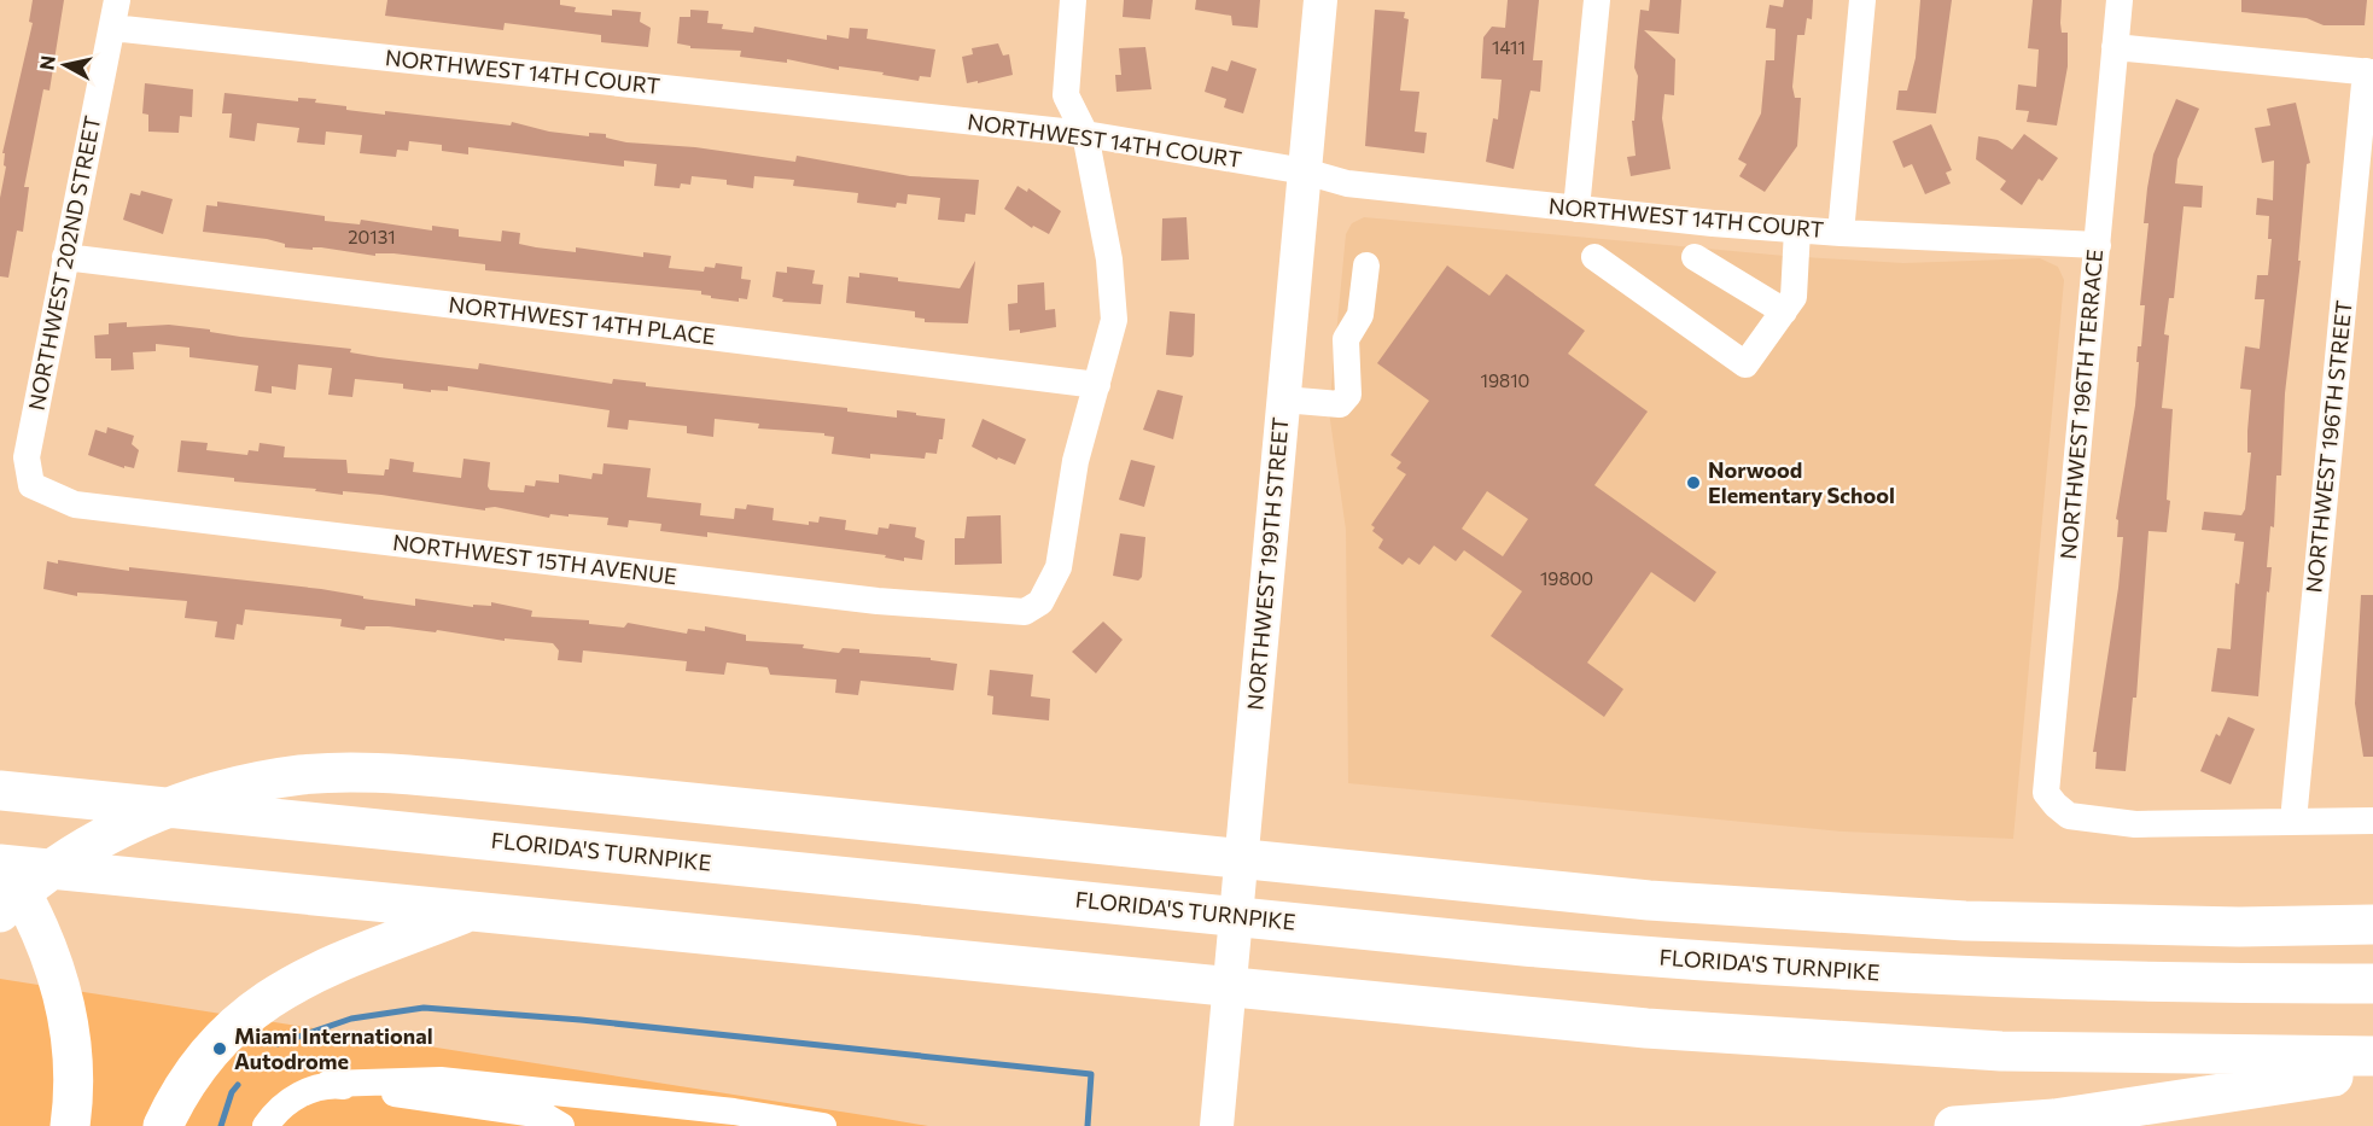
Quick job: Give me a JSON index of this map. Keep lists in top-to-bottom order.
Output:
{
  "streets": {
    "highway": ["FLORIDA'S TURNPIKE"],
    "main road": ["NORTHWEST 199TH STREET"],
    "street": [
      "NORTHWEST 14TH COURT",
      "NORTHWEST 202ND STREET",
      "NORTHWEST 14TH PLACE",
      "NORTHWEST 196TH TERRACE",
      "NORTHWEST 196TH STREET",
      "NORTHWEST 15TH AVENUE"
    ]
  },
  "crossings": [
    ["NORTHWEST 14TH COURT", "NORTHWEST 202ND STREET"],
    ["NORTHWEST 14TH COURT", "NORTHWEST 196TH TERRACE"],
    ["NORTHWEST 14TH COURT", "NORTHWEST 199TH STREET"],
    ["NORTHWEST 202ND STREET", "NORTHWEST 14TH PLACE"],
    ["NORTHWEST 202ND STREET", "NORTHWEST 15TH AVENUE"],
    ["NORTHWEST 14TH PLACE", "NORTHWEST 15TH AVENUE"],
    ["NORTHWEST 196TH TERRACE", "NORTHWEST 196TH STREET"]
  ],
  "places": ["Norwood Elementary School", "Miami International Autodrome"],
  "house_numbers": [
    "1411",
    "20131",
    "19810",
    "19800"
  ],
  "north": "left"
}
